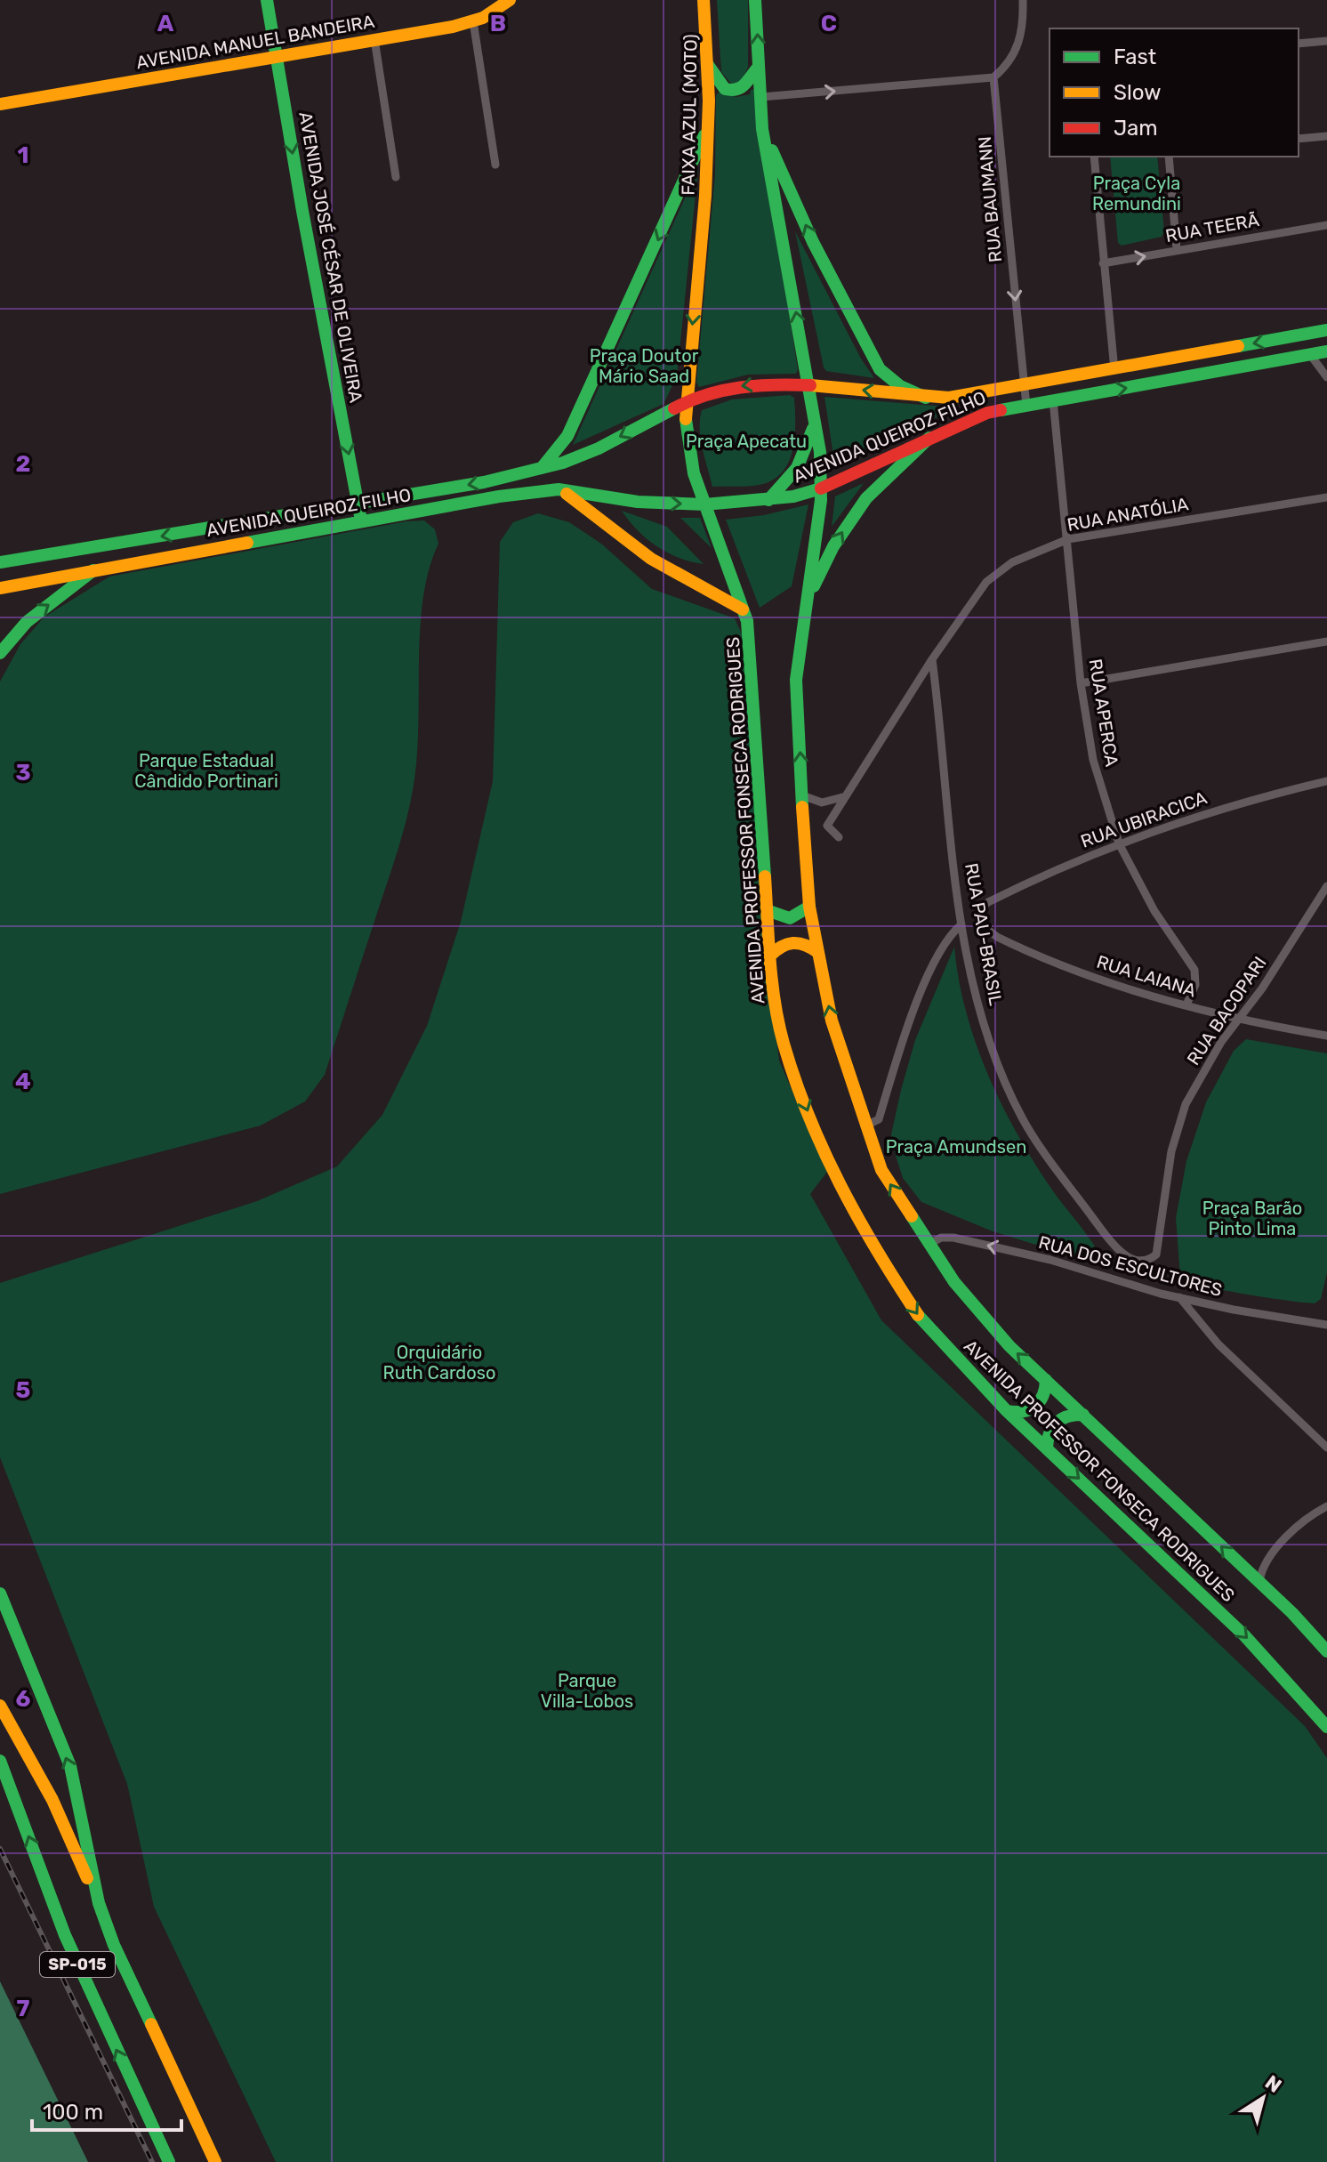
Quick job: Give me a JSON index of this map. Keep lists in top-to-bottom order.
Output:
{
  "streets": {
    "main road": [
      "AVENIDA MANUEL BANDEIRA",
      "FAIXA AZUL (MOTO)",
      "AVENIDA JOSÉ CÉSAR DE OLIVEIRA",
      "AVENIDA QUEIROZ FILHO",
      "AVENIDA PROFESSOR FONSECA RODRIGUES",
      "SP-015"
    ],
    "street": [
      "RUA BAUMANN",
      "RUA TEERÃ",
      "RUA ANATÓLIA",
      "RUA APERCA",
      "RUA UBIRACICA",
      "RUA PAU-BRASIL",
      "RUA LAIANA",
      "RUA BACOPARI",
      "RUA DOS ESCULTORES"
    ]
  },
  "crossings": [
    ["AVENIDA MANUEL BANDEIRA", "AVENIDA JOSÉ CÉSAR DE OLIVEIRA"],
    ["FAIXA AZUL (MOTO)", "AVENIDA PROFESSOR FONSECA RODRIGUES"],
    ["RUA BAUMANN", "AVENIDA QUEIROZ FILHO"],
    ["AVENIDA JOSÉ CÉSAR DE OLIVEIRA", "AVENIDA QUEIROZ FILHO"],
    ["AVENIDA QUEIROZ FILHO", "RUA APERCA"],
    ["AVENIDA QUEIROZ FILHO", "AVENIDA PROFESSOR FONSECA RODRIGUES"],
    ["RUA ANATÓLIA", "RUA APERCA"],
    ["RUA ANATÓLIA", "RUA PAU-BRASIL"],
    ["RUA APERCA", "RUA UBIRACICA"],
    ["RUA APERCA", "RUA LAIANA"],
    ["RUA UBIRACICA", "RUA LAIANA"],
    ["AVENIDA PROFESSOR FONSECA RODRIGUES", "RUA DOS ESCULTORES"],
    ["RUA PAU-BRASIL", "RUA BACOPARI"],
    ["RUA LAIANA", "RUA BACOPARI"]
  ],
  "one_way": ["RUA BAUMANN", "AVENIDA JOSÉ CÉSAR DE OLIVEIRA", "RUA DOS ESCULTORES"],
  "parks": [
    "Praça Cyla Remundini",
    "Praça Doutor Mário Saad",
    "Praça Apecatu",
    "Parque Estadual Cândido Portinari",
    "Praça Amundsen",
    "Praça Barão Pinto Lima",
    "Orquidário Ruth Cardoso",
    "Parque Villa-Lobos"
  ],
  "legend": ["Fast", "Slow", "Jam"],
  "scale_bar": "100 m",
  "north": "top right",
  "grid": {
    "columns": ["A", "B", "C"],
    "rows": [
      "1",
      "2",
      "3",
      "4",
      "5",
      "6",
      "7"
    ]
  }
}
